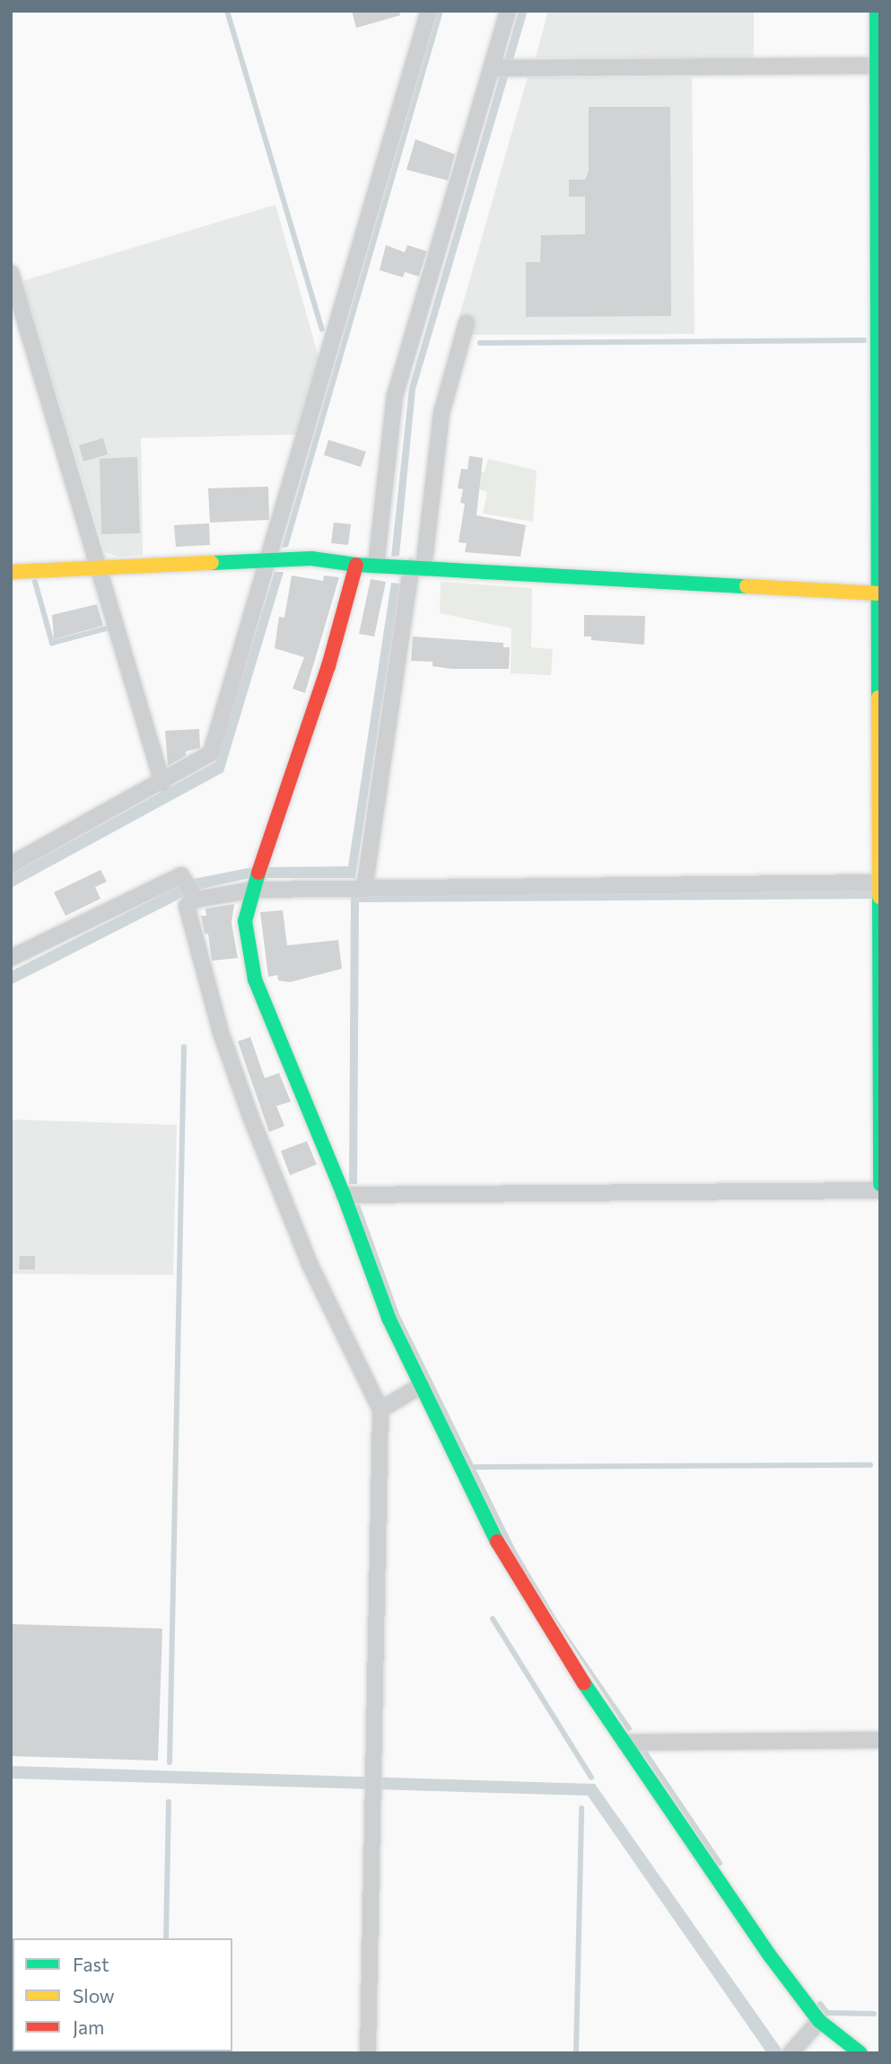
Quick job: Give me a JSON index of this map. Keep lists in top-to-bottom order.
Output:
{
  "legend": ["Fast", "Slow", "Jam"]
}
